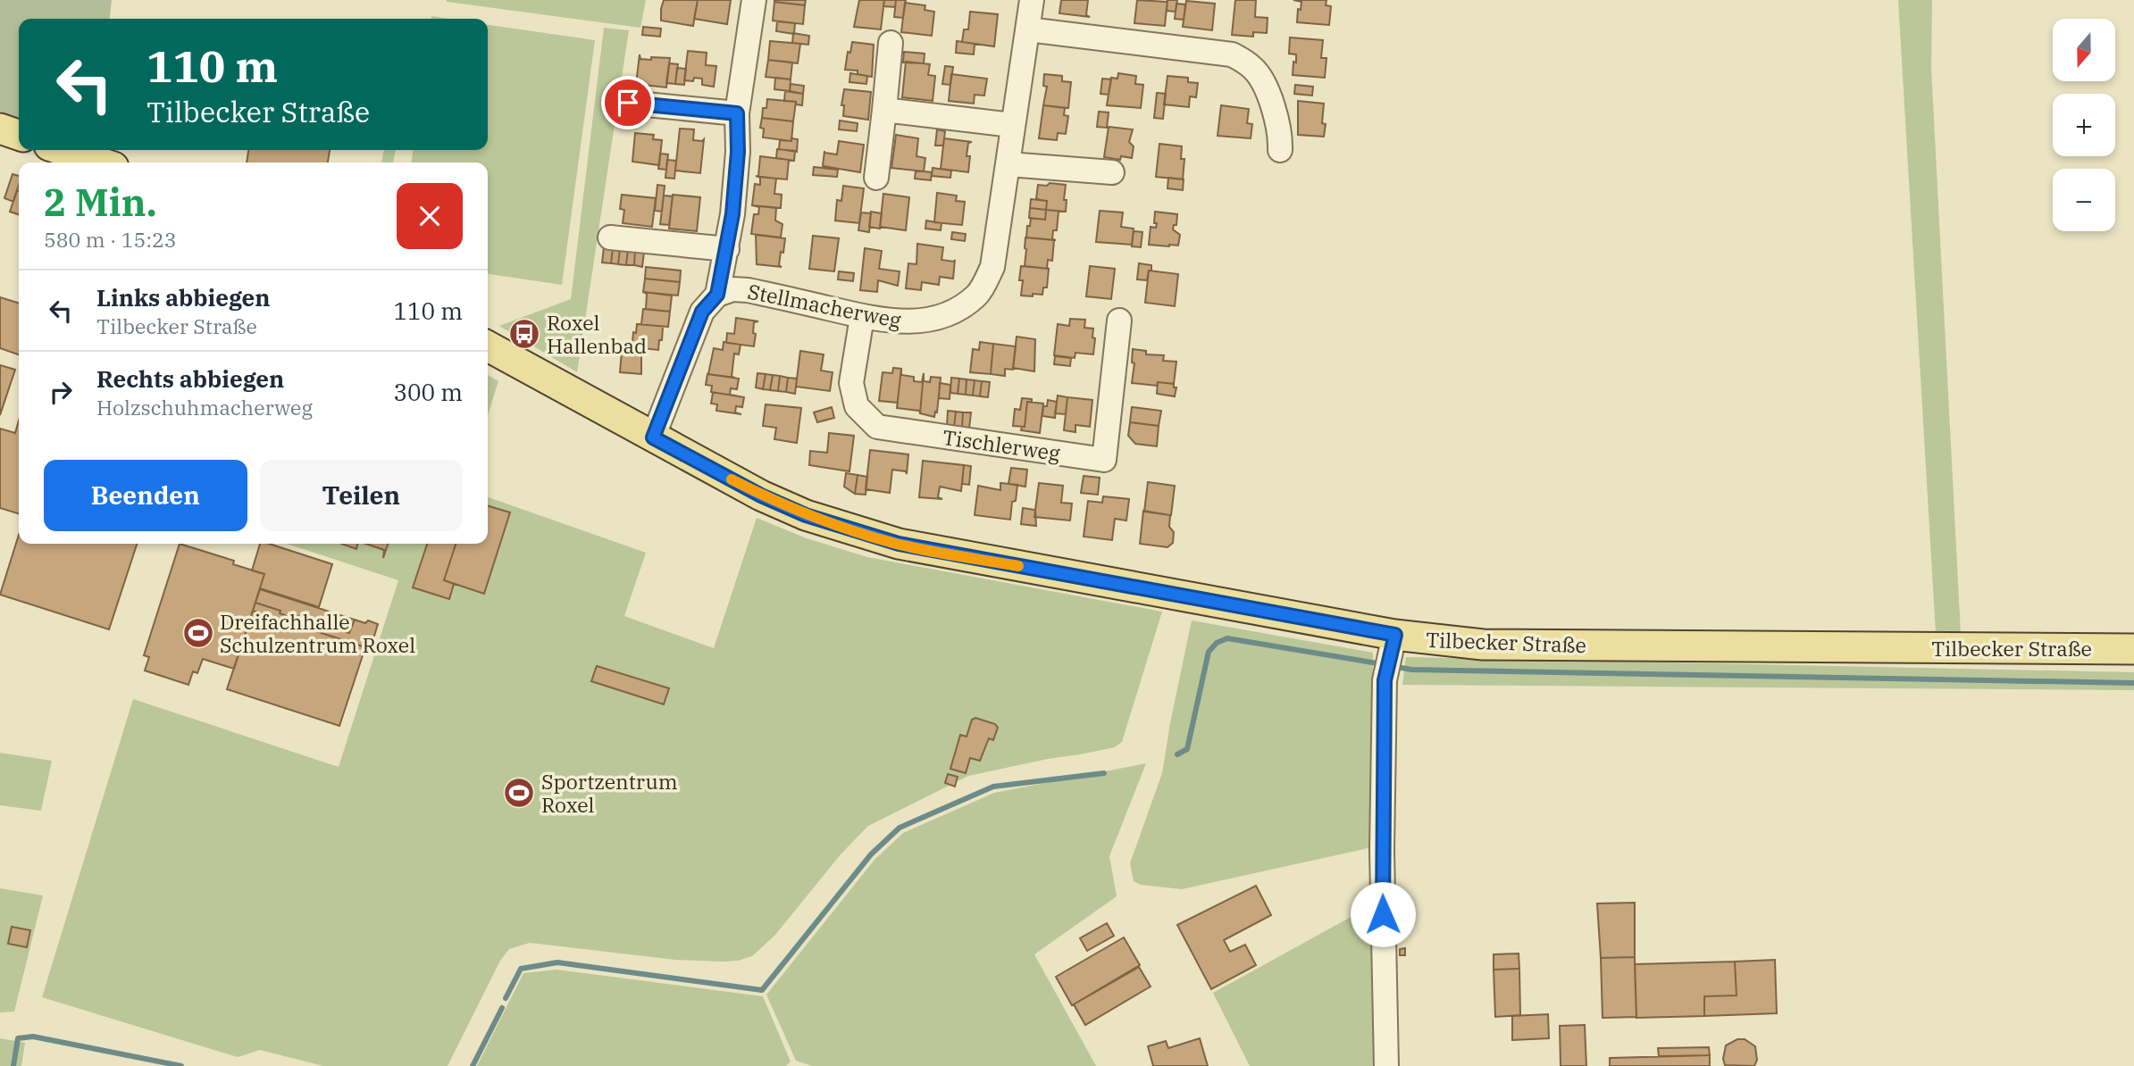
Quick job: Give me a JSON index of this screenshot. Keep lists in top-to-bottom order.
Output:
{
  "streets": {
    "main road": ["Tilbecker Straße"],
    "street": ["Stellmacherweg", "Tischlerweg"]
  },
  "crossings": [
    ["Stellmacherweg", "Tischlerweg"]
  ],
  "places": {
    "bus stop": ["Roxel Hallenbad"],
    "sports": ["Dreifachhalle Schulzentrum Roxel", "Sportzentrum Roxel"]
  },
  "north": "bottom",
  "page": {
    "map_buttons": ["+", "−"],
    "turn": ["110 m", "Tilbecker Straße"],
    "heading": ["2 Min.", "580 m · 15:23"],
    "list": [
      {
        "name": "Links abbiegen",
        "note": "Tilbecker Straße",
        "value": "110 m"
      },
      {
        "name": "Rechts abbiegen",
        "note": "Holzschuhmacherweg",
        "value": "300 m"
      }
    ],
    "buttons": ["Beenden", "Teilen"]
  }
}
